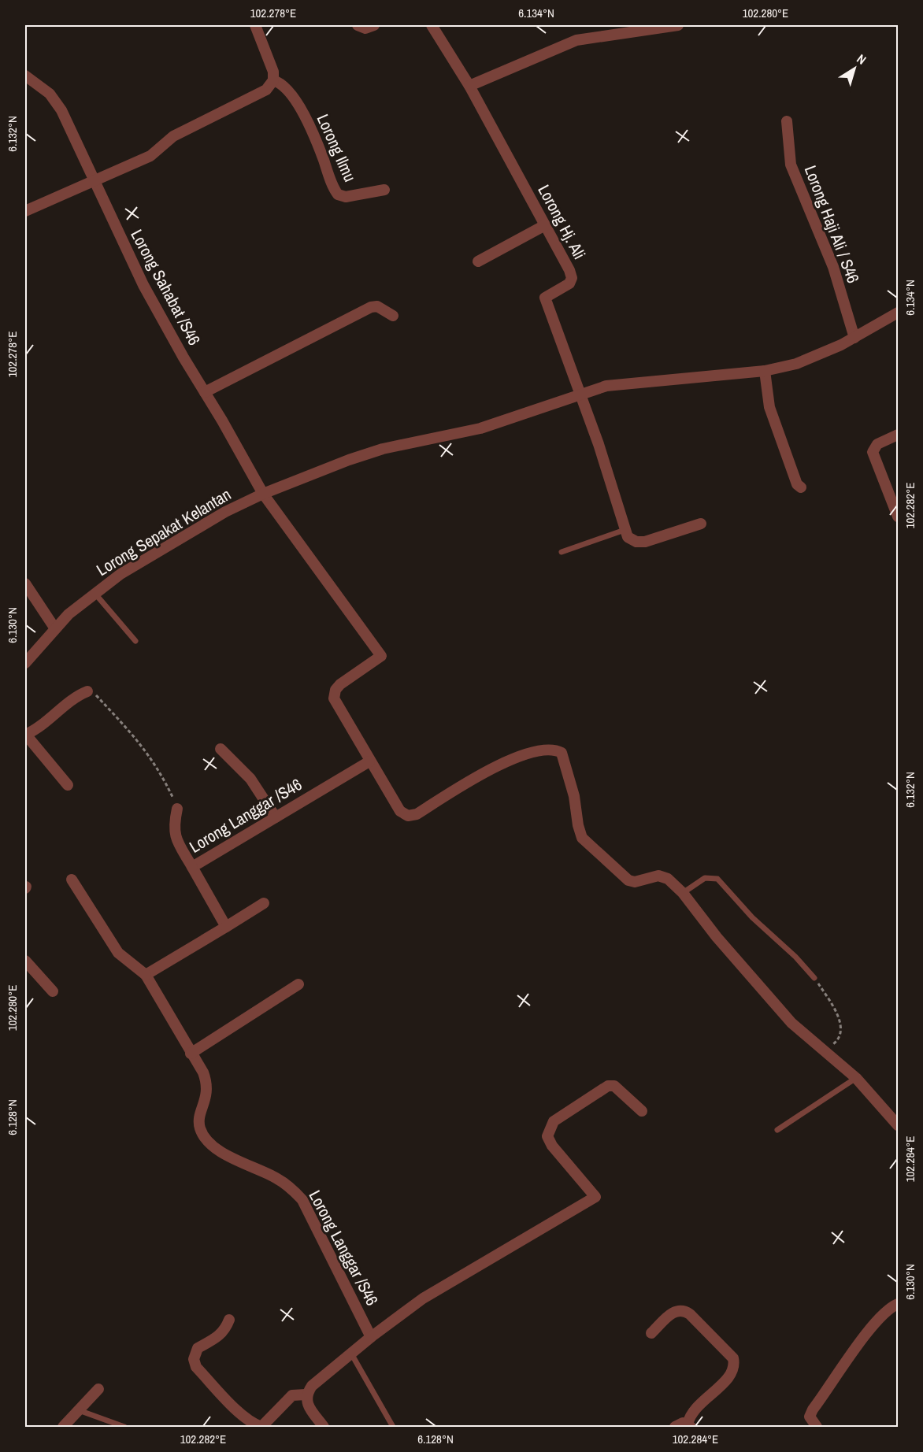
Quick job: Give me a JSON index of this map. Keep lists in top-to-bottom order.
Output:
{
  "streets": {
    "street": [
      "Lorong Ilmu",
      "Lorong Hj. Ali",
      "Lorong Haji Ali / S46",
      "Lorong Sahabat /S46",
      "Lorong Sepakat Kelantan",
      "Lorong Langgar /S46"
    ]
  },
  "crossings": [
    ["Lorong Hj. Ali", "Lorong Sepakat Kelantan"],
    ["Lorong Haji Ali / S46", "Lorong Sepakat Kelantan"],
    ["Lorong Sahabat /S46", "Lorong Sepakat Kelantan"]
  ],
  "north": "top right",
  "coordinates": [
    "102.278°E",
    "6.134°N",
    "102.280°E",
    "6.132°N",
    "102.282°E",
    "6.130°N",
    "6.128°N",
    "102.284°E"
  ]
}
